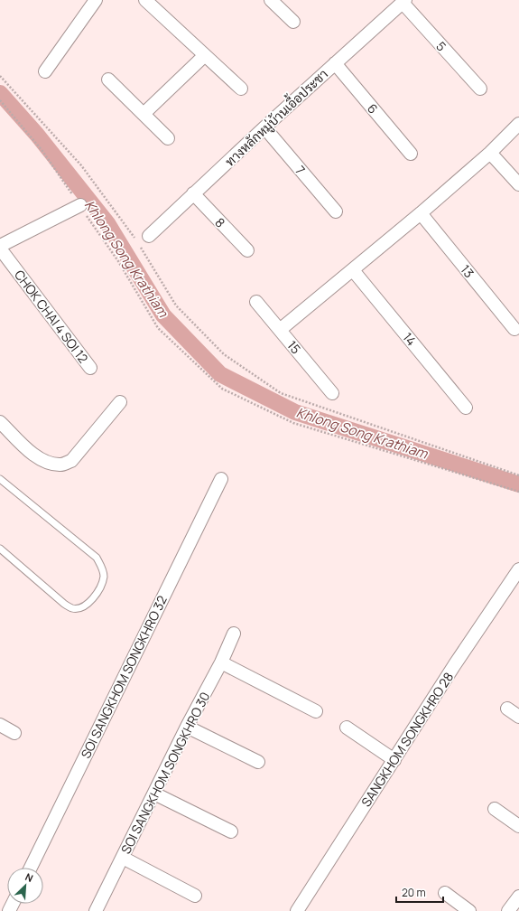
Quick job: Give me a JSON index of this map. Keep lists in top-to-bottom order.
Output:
{
  "streets": {
    "street": [
      "5",
      "6",
      "ทางหลักหมู่บ้านเอื้อประชา",
      "7",
      "8",
      "13",
      "CHOK CHAI 4 SOI 12",
      "14",
      "15",
      "SOI SANGKHOM SONGKHRO 32",
      "SANGKHOM SONGKHRO 28",
      "SOI SANGKHOM SONGKHRO 30"
    ]
  },
  "crossings": [
    ["5", "ทางหลักหมู่บ้านเอื้อประชา"],
    ["6", "ทางหลักหมู่บ้านเอื้อประชา"],
    ["ทางหลักหมู่บ้านเอื้อประชา", "7"],
    ["ทางหลักหมู่บ้านเอื้อประชา", "8"]
  ],
  "water": ["Khlong Song Krathiam"],
  "scale_bar": "20 m",
  "north": "top right"
}
